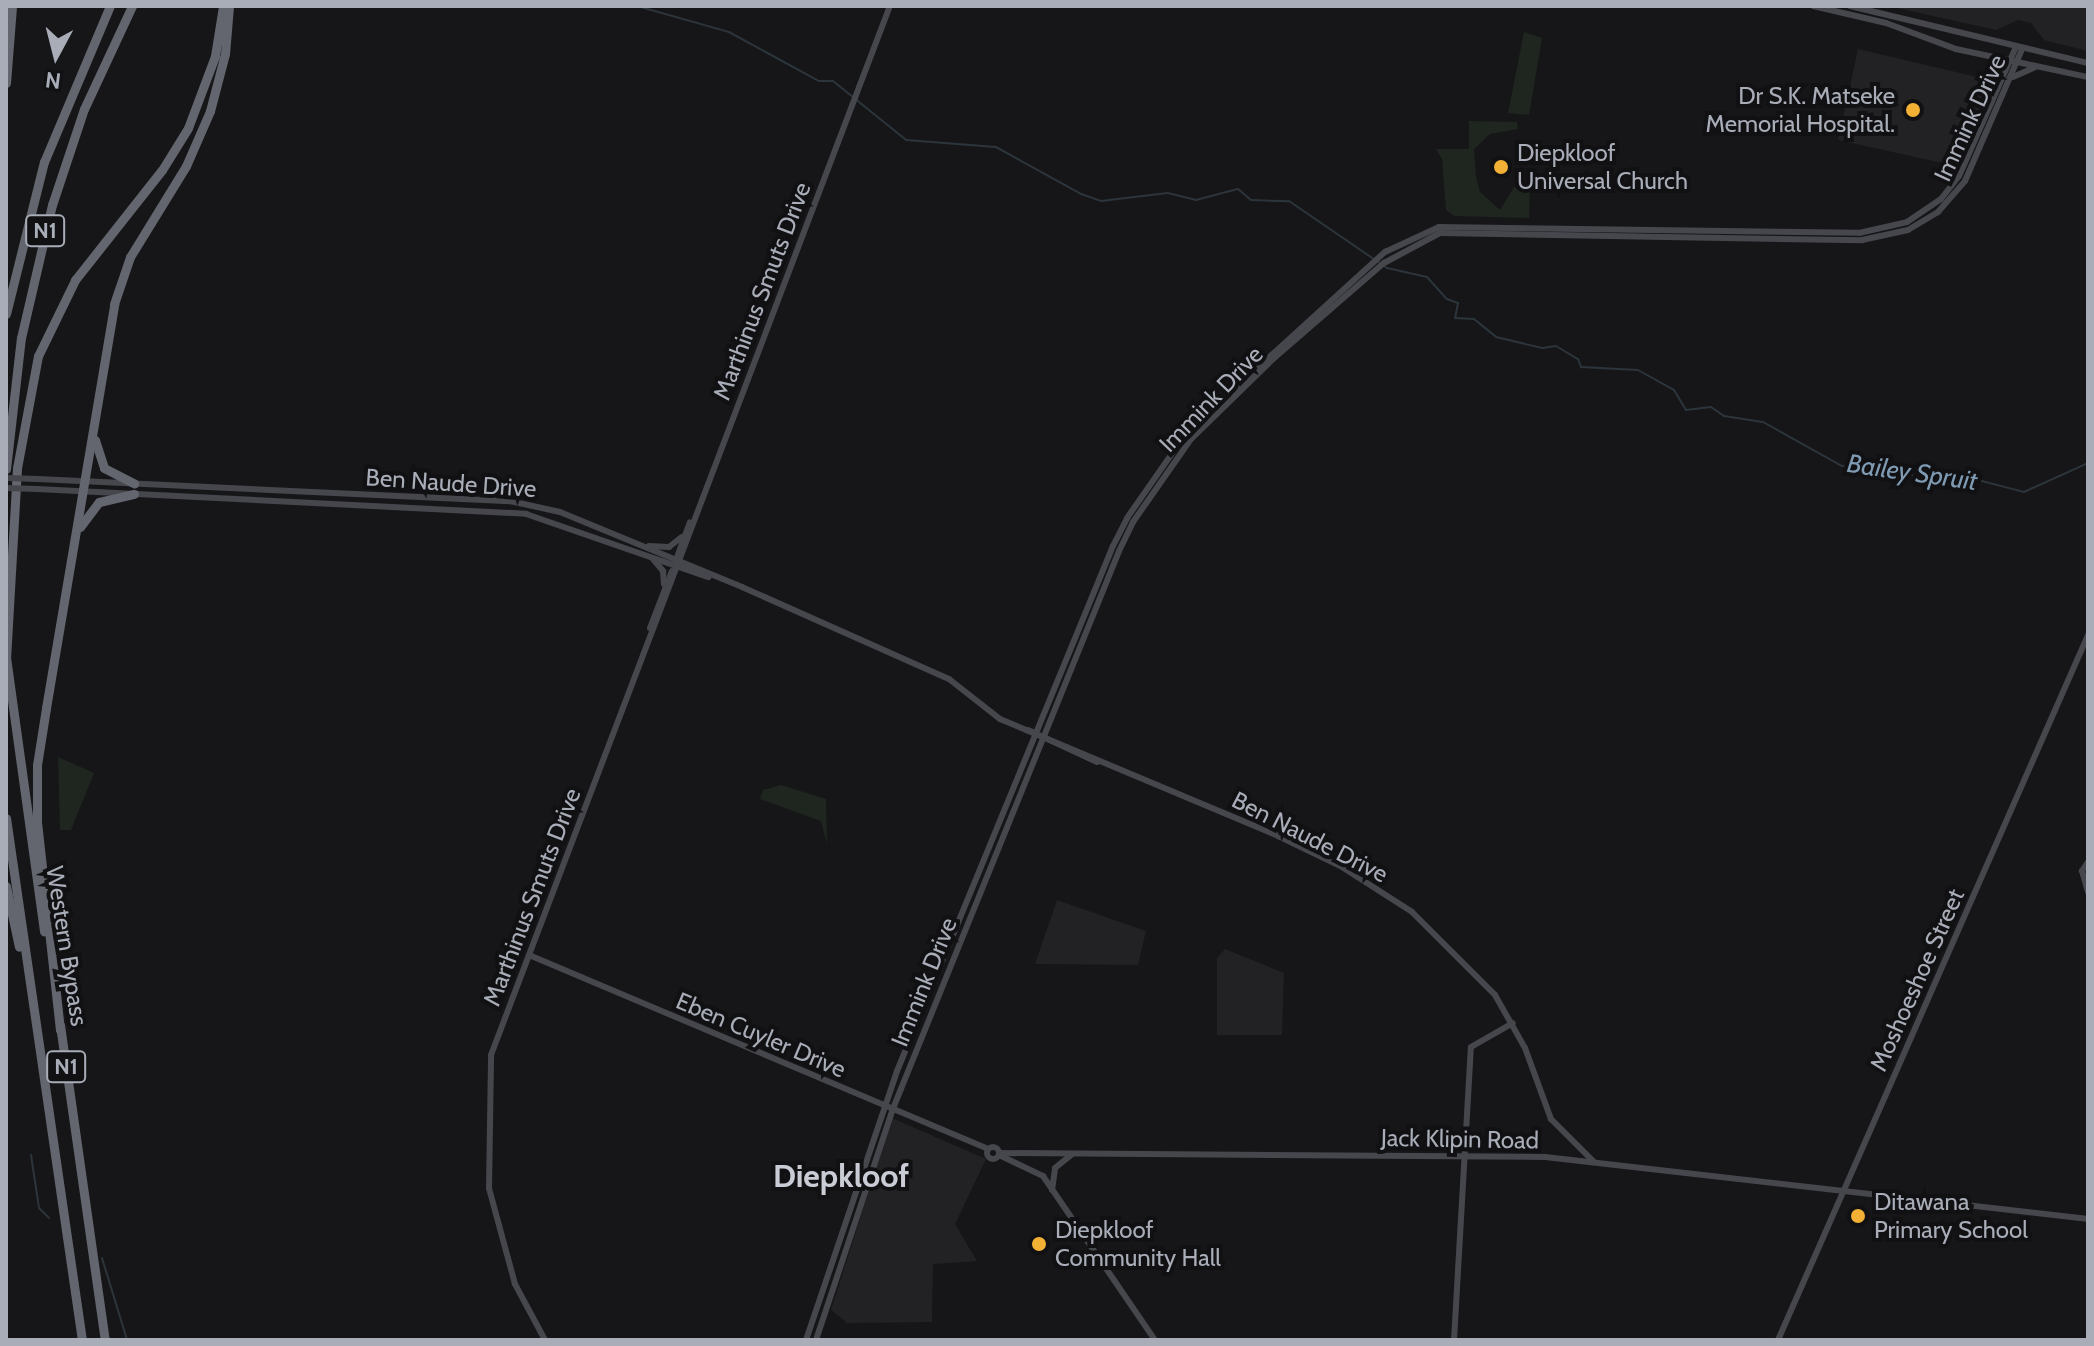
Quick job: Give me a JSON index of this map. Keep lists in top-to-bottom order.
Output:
{
  "streets": {
    "highway": ["N1", "Western Bypass"],
    "main road": [
      "Immink Drive",
      "Marthinus Smuts Drive",
      "Ben Naude Drive",
      "Moshoeshoe Street",
      "Eben Cuyler Drive",
      "Jack Klipin Road"
    ]
  },
  "crossings": [
    ["Immink Drive", "Ben Naude Drive"],
    ["Immink Drive", "Eben Cuyler Drive"],
    ["Marthinus Smuts Drive", "Ben Naude Drive"],
    ["Marthinus Smuts Drive", "Eben Cuyler Drive"],
    ["Ben Naude Drive", "Jack Klipin Road"],
    ["Moshoeshoe Street", "Jack Klipin Road"]
  ],
  "districts": ["Diepkloof"],
  "water": ["Bailey Spruit"],
  "places": [
    "Dr S.K. Matseke Memorial Hospital.",
    "Diepkloof Universal Church",
    "Ditawana Primary School",
    "Diepkloof Community Hall"
  ],
  "north": "bottom"
}
